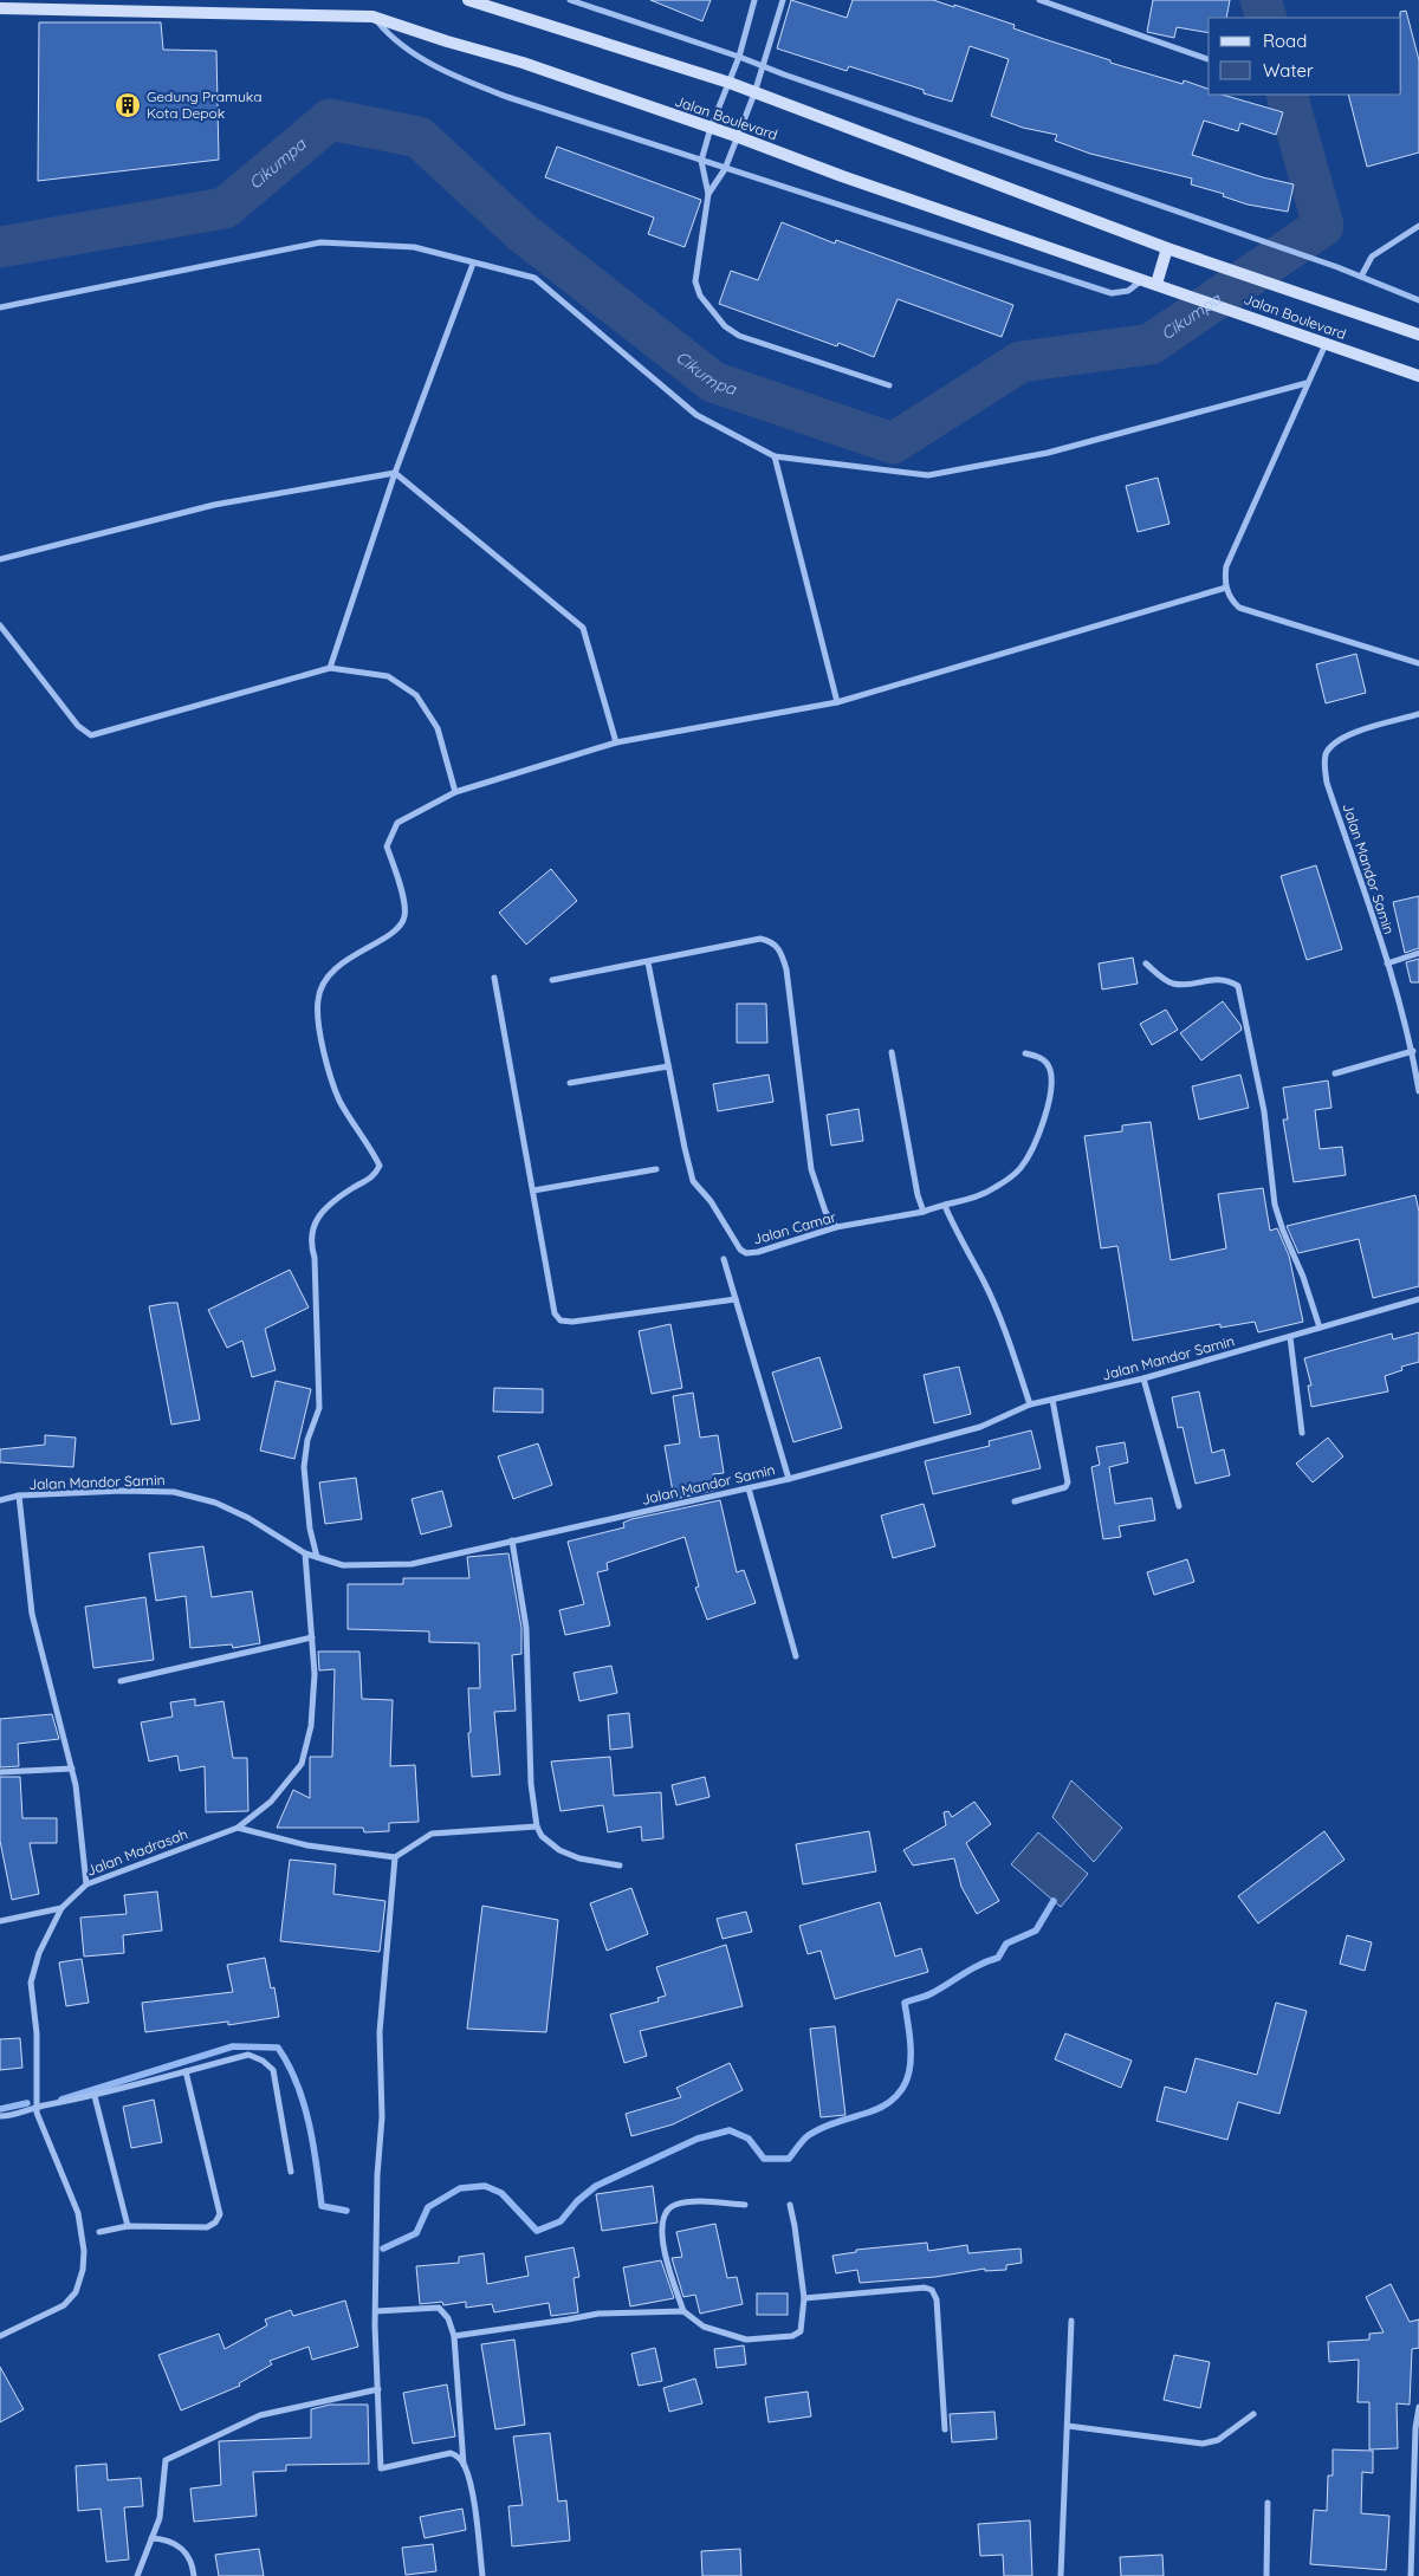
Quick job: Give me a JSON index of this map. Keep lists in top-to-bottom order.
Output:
{
  "streets": {
    "main road": ["Jalan Boulevard"],
    "street": ["Jalan Mandor Samin", "Jalan Camar", "Jalan Madrasah"]
  },
  "crossings": [
    ["Jalan Mandor Samin", "Jalan Madrasah"]
  ],
  "water": ["Cikumpa"],
  "places": {
    "building": ["Gedung Pramuka Kota Depok"]
  },
  "legend": ["Road", "Water"]
}
